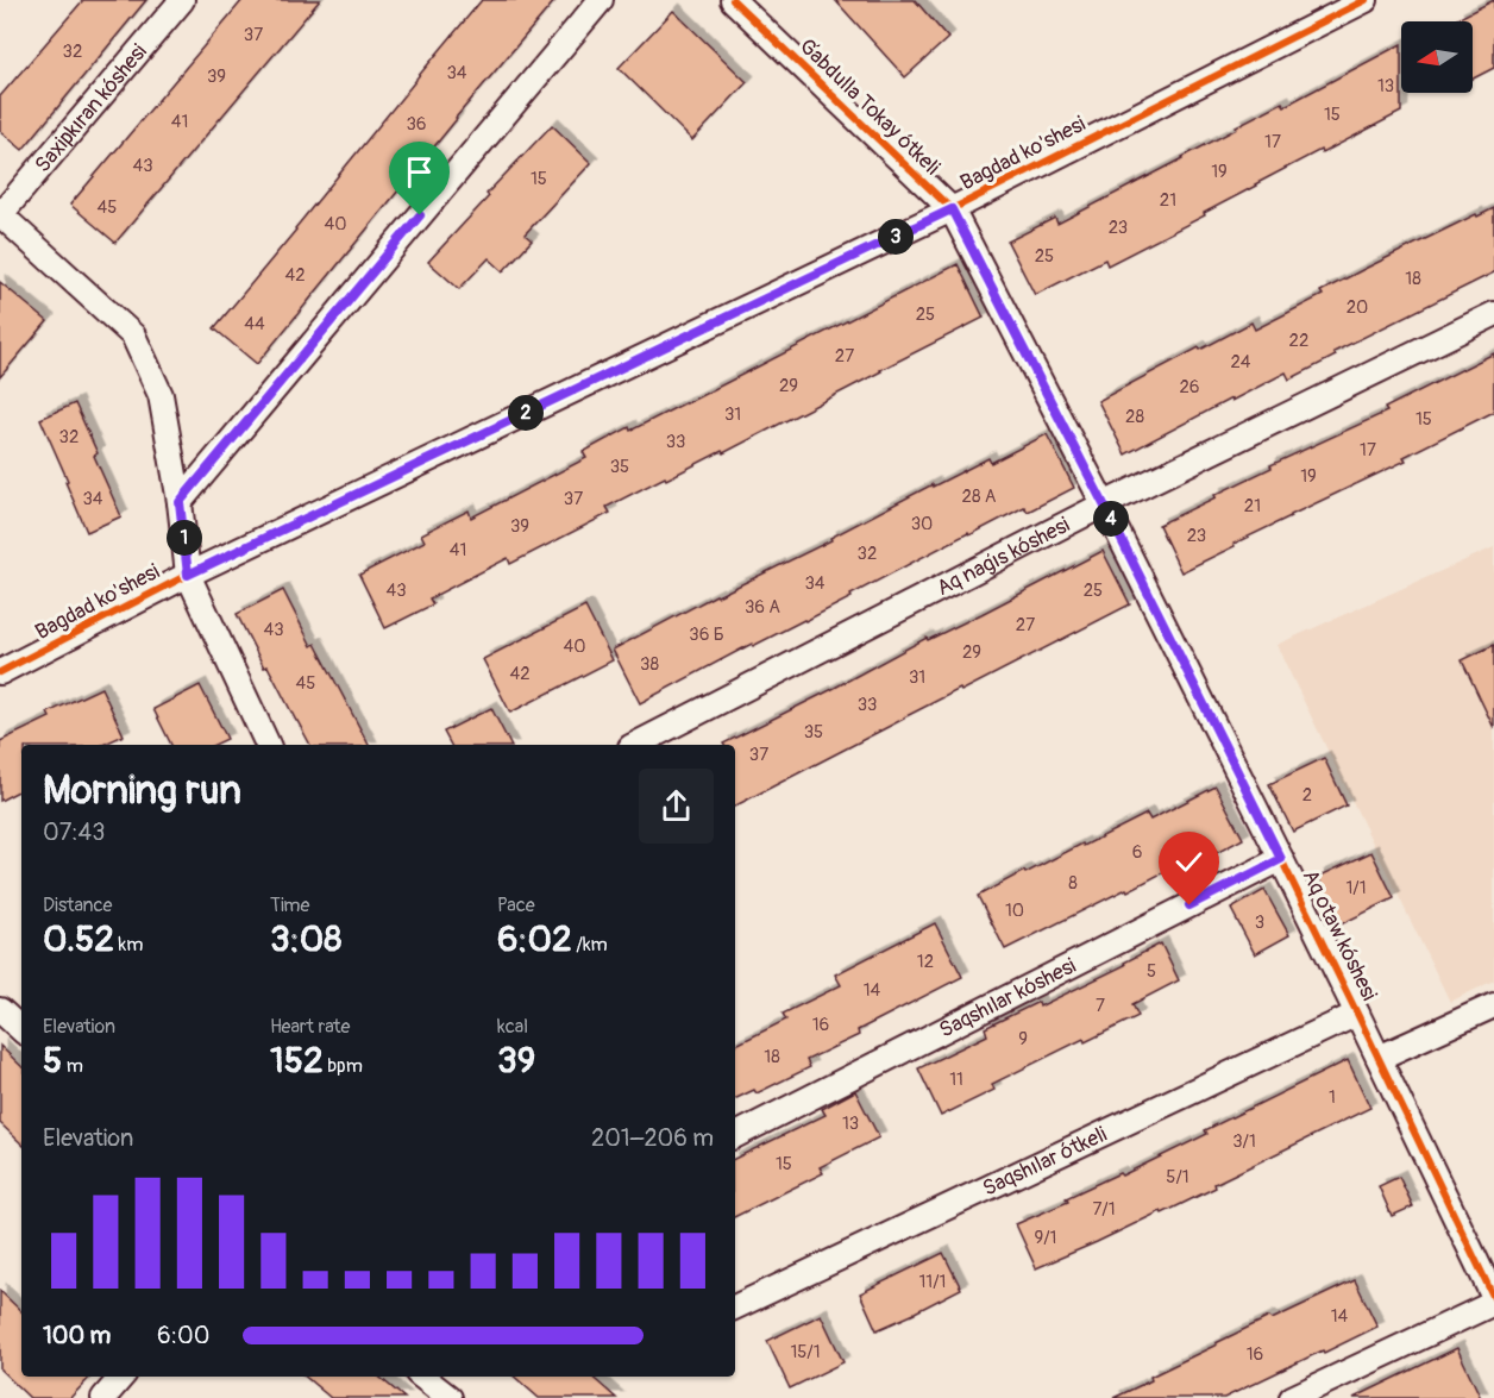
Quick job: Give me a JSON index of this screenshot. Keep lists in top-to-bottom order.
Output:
{
  "streets": {
    "street": [
      "Saxipkıran kóshesi",
      "Ǵabdulla Tokay ótkeli",
      "Bagdad ko'shesi",
      "Aq naǵıs kóshesi",
      "Aq otaw kóshesi",
      "Saqshılar kóshesi",
      "Saqshılar ótkeli"
    ]
  },
  "crossings": [
    ["Ǵabdulla Tokay ótkeli", "Bagdad ko'shesi"],
    ["Ǵabdulla Tokay ótkeli", "Aq otaw kóshesi"],
    ["Bagdad ko'shesi", "Aq otaw kóshesi"],
    ["Aq naǵıs kóshesi", "Aq otaw kóshesi"],
    ["Aq otaw kóshesi", "Saqshılar kóshesi"],
    ["Aq otaw kóshesi", "Saqshılar ótkeli"]
  ],
  "house_numbers": [
    "37",
    "32",
    "34",
    "39",
    "13",
    "15",
    "41",
    "36",
    "17",
    "43",
    "19",
    "15",
    "21",
    "45",
    "40",
    "23",
    "25",
    "42",
    "18",
    "20",
    "25",
    "44",
    "22",
    "27",
    "24",
    "29",
    "26",
    "31",
    "28",
    "15",
    "32",
    "33",
    "17",
    "35",
    "19",
    "28 А",
    "34",
    "37",
    "21",
    "30",
    "39",
    "23",
    "41",
    "32",
    "34",
    "43",
    "25",
    "36 А",
    "27",
    "43",
    "36 Б",
    "40",
    "29",
    "38",
    "42",
    "31",
    "45",
    "33",
    "35",
    "37",
    "2",
    "6",
    "8",
    "1/1",
    "10",
    "3",
    "12",
    "5",
    "14",
    "7",
    "16",
    "9",
    "18",
    "11",
    "1",
    "13",
    "3/1",
    "15",
    "5/1",
    "7/1",
    "9/1",
    "11/1",
    "14",
    "15/1",
    "16"
  ],
  "north": "left",
  "page": {
    "pins": [
      "3",
      "2",
      "4",
      "1"
    ],
    "heading": ["Morning run", "07:43"],
    "stats": [
      ["Distance", "0.52 km"],
      ["Time", "3:08"],
      ["Pace", "6:02 /km"],
      ["Elevation", "5 m"],
      ["Heart rate", "152 bpm"],
      ["kcal", "39"]
    ],
    "chart": ["Elevation", "201–206 m"],
    "list": [
      {
        "name": "100 m",
        "note": "6:00"
      }
    ]
  }
}
